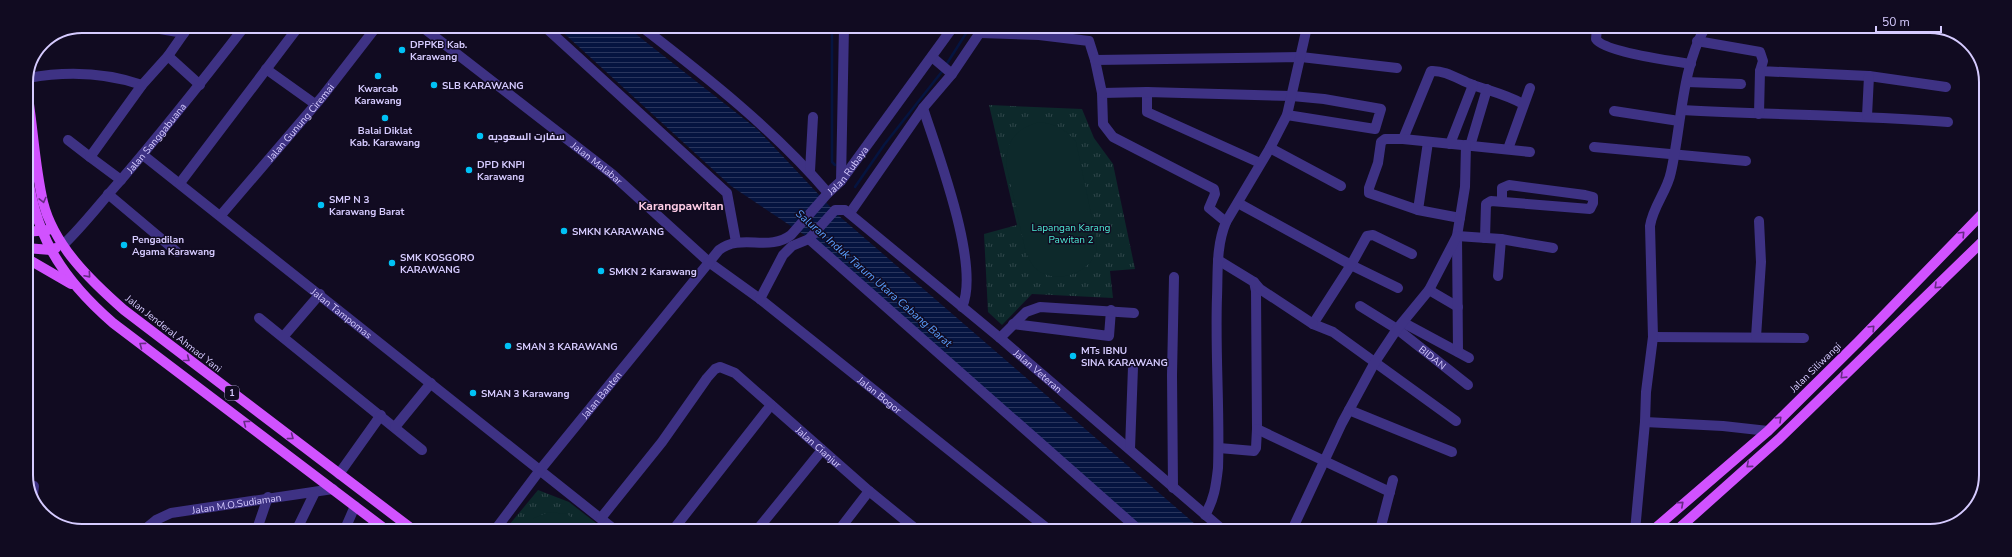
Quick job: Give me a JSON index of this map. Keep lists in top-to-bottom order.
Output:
{
  "streets": {
    "main road": ["Jalan Jenderal Ahmad Yani", "Jalan Siliwangi", "1"],
    "street": [
      "Jalan Gunung Ciremai",
      "Jalan Sanggabuana",
      "Jalan Malabar",
      "Jalan Rubaya",
      "Jalan Tampomas",
      "BIDAN",
      "Jalan Veteran",
      "Jalan Bogor",
      "Jalan Banten",
      "Jalan Cianjur",
      "Jalan M.O.Sudiaman"
    ]
  },
  "crossings": [
    ["Jalan Gunung Ciremai", "Jalan Tampomas"],
    ["Jalan Sanggabuana", "Jalan Tampomas"],
    ["Jalan Sanggabuana", "Jalan Jenderal Ahmad Yani"],
    ["Jalan Malabar", "Jalan Rubaya"],
    ["Jalan Malabar", "Jalan Bogor"],
    ["Jalan Malabar", "Jalan Banten"],
    ["Jalan Rubaya", "Jalan Veteran"],
    ["Jalan Rubaya", "Jalan Bogor"],
    ["Jalan Rubaya", "Jalan Banten"],
    ["Jalan Tampomas", "Jalan Banten"],
    ["Jalan Tampomas", "Jalan Cianjur"],
    ["1", "Jalan M.O.Sudiaman"],
    ["Jalan Bogor", "Jalan Banten"]
  ],
  "districts": ["Karangpawitan"],
  "water": ["Saluran Induk Tarum Utara Cabang Barat"],
  "parks": ["Lapangan Karang Pawitan 2"],
  "places": [
    "DPPKB Kab. Karawang",
    "Kwarcab Karawang",
    "SLB KARAWANG",
    "Balai Diklat Kab. Karawang",
    "سفارت السعوديه",
    "DPD KNPI Karawang",
    "SMP N 3 Karawang Barat",
    "SMKN KARAWANG",
    "Pengadilan Agama Karawang",
    "SMK KOSGORO KARAWANG",
    "SMKN 2 Karawang",
    "SMAN 3 KARAWANG",
    "MTs IBNU SINA KARAWANG",
    "SMAN 3 Karawang"
  ],
  "scale_bar": "50 m"
}
